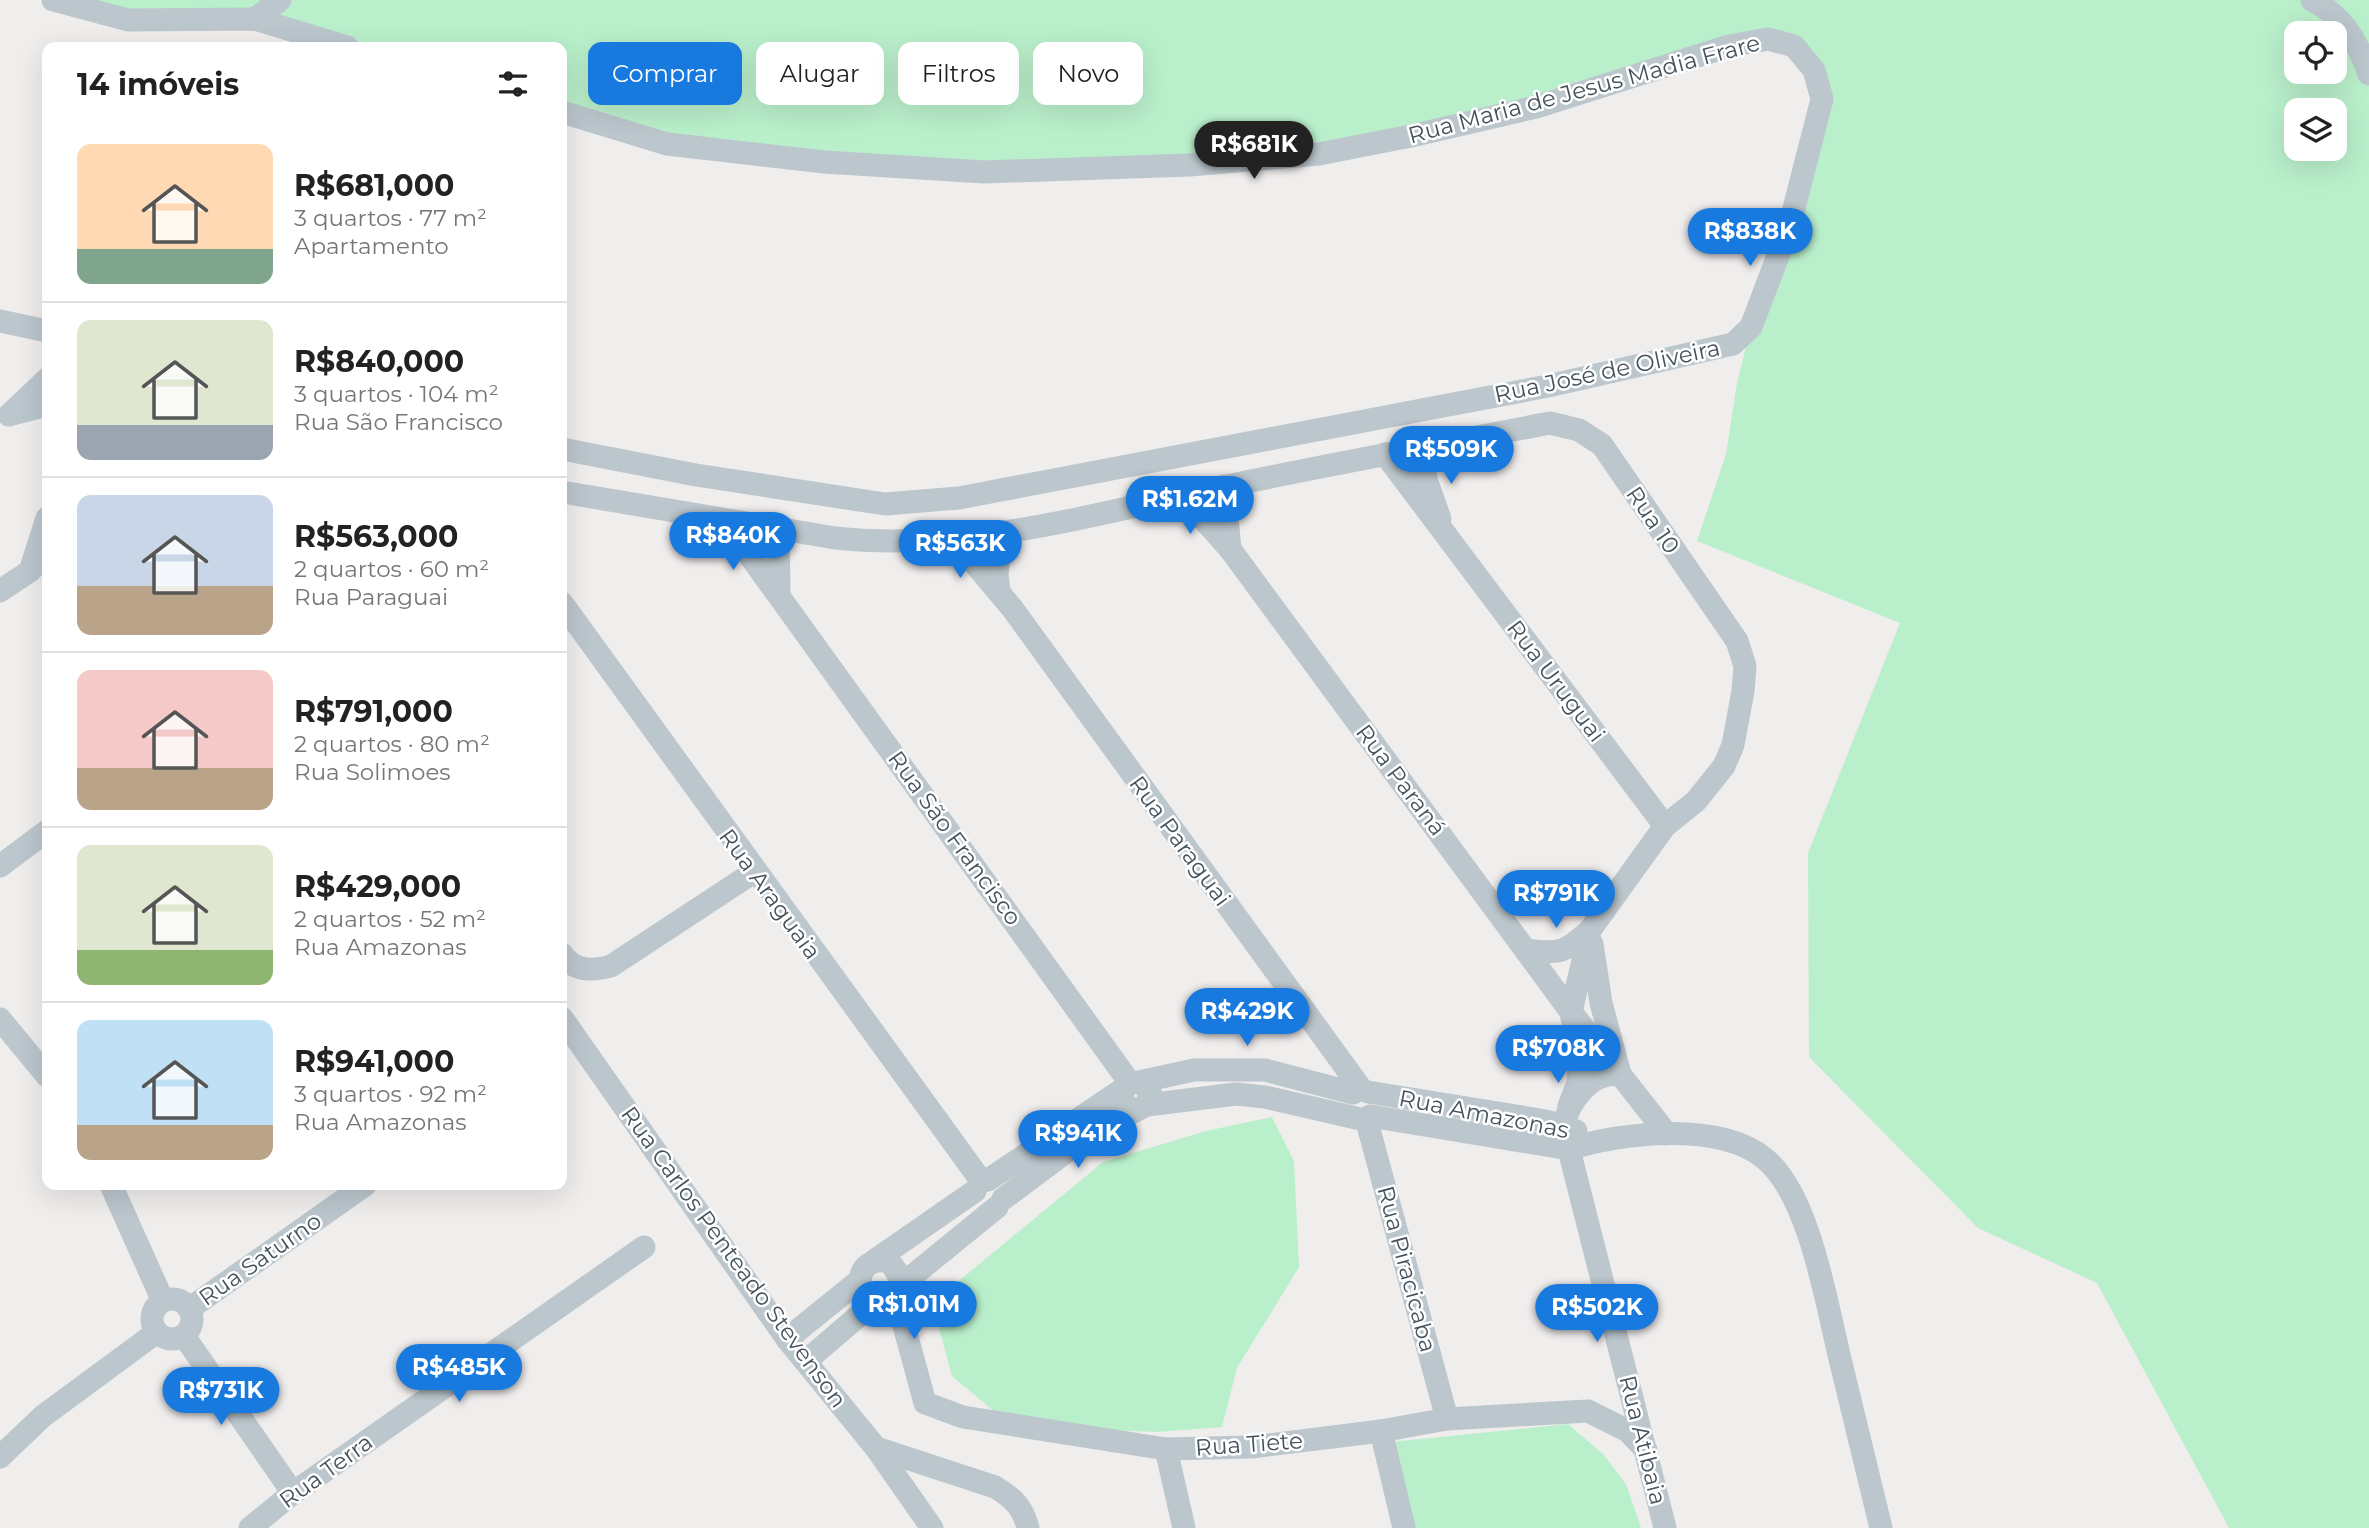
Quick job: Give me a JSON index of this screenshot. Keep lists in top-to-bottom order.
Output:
{
  "streets": {
    "street": [
      "Rua Maria de Jesus Madia Frare",
      "Rua José de Oliveira",
      "Rua 10",
      "Rua Uruguai",
      "Rua Paraná",
      "Rua São Francisco",
      "Rua Paraguai",
      "Rua Araguaia",
      "Rua Amazonas",
      "Rua Carlos Penteado Stevenson",
      "Rua Saturno",
      "Rua Piracicaba",
      "Rua Atibaia",
      "Rua Tiete",
      "Rua Terra"
    ]
  },
  "crossings": [
    ["Rua Maria de Jesus Madia Frare", "Rua José de Oliveira"],
    ["Rua 10", "Rua Uruguai"],
    ["Rua Paraná", "Rua Amazonas"],
    ["Rua Paraná", "Rua Atibaia"],
    ["Rua São Francisco", "Rua Amazonas"],
    ["Rua Paraguai", "Rua Amazonas"],
    ["Rua Araguaia", "Rua Amazonas"],
    ["Rua Amazonas", "Rua Carlos Penteado Stevenson"],
    ["Rua Amazonas", "Rua Piracicaba"],
    ["Rua Amazonas", "Rua Atibaia"],
    ["Rua Amazonas", "Rua Tiete"],
    ["Rua Piracicaba", "Rua Tiete"],
    ["Rua Atibaia", "Rua Tiete"]
  ],
  "page": {
    "chip": [
      "Comprar",
      "Alugar",
      "Filtros",
      "Novo"
    ],
    "heading": "14 imóveis",
    "price": [
      "R$681K",
      "R$838K",
      "R$509K",
      "R$1.62M",
      "R$840K",
      "R$563K",
      "R$791K",
      "R$429K",
      "R$708K",
      "R$941K",
      "R$1.01M",
      "R$502K",
      "R$485K",
      "R$731K"
    ],
    "list": [
      {
        "name": "R$681,000",
        "note": "3 quartos · 77 m² · Apartamento"
      },
      {
        "name": "R$840,000",
        "note": "3 quartos · 104 m² · Rua São Francisco"
      },
      {
        "name": "R$563,000",
        "note": "2 quartos · 60 m² · Rua Paraguai"
      },
      {
        "name": "R$791,000",
        "note": "2 quartos · 80 m² · Rua Solimoes"
      },
      {
        "name": "R$429,000",
        "note": "2 quartos · 52 m² · Rua Amazonas"
      },
      {
        "name": "R$941,000",
        "note": "3 quartos · 92 m² · Rua Amazonas"
      }
    ]
  }
}
